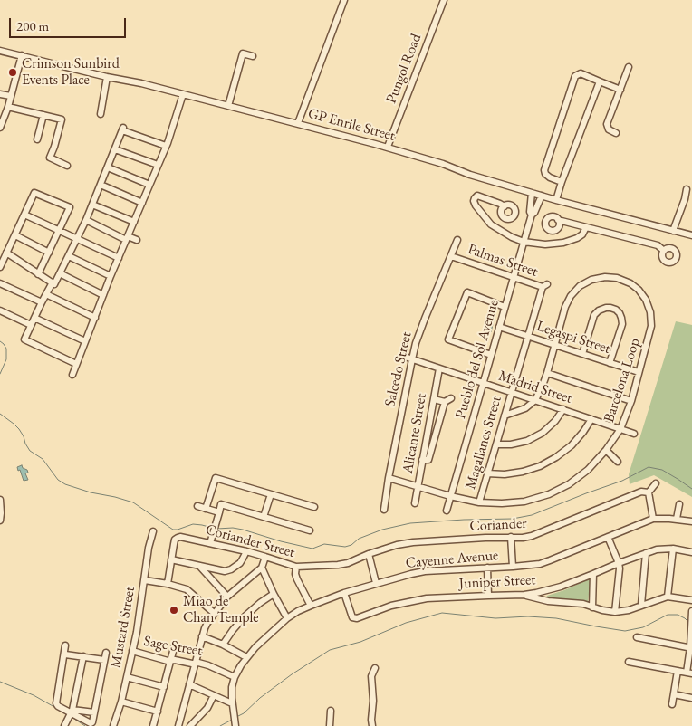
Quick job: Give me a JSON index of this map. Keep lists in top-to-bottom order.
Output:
{
  "streets": {
    "street": [
      "Pungol Road",
      "GP Enrile Street",
      "Palmas Street",
      "Legaspi Street",
      "Pueblo del Sol Avenue",
      "Salcedo Street",
      "Barcelona Loop",
      "Madrid Street",
      "Alicante Street",
      "Magallanes Street",
      "Coriander",
      "Coriander Street",
      "Cayenne Avenue",
      "Juniper Street",
      "Mustard Street",
      "Sage Street"
    ]
  },
  "crossings": [
    ["Pungol Road", "GP Enrile Street"],
    ["GP Enrile Street", "Pueblo del Sol Avenue"],
    ["Palmas Street", "Pueblo del Sol Avenue"],
    ["Palmas Street", "Salcedo Street"],
    ["Palmas Street", "Magallanes Street"],
    ["Legaspi Street", "Pueblo del Sol Avenue"],
    ["Legaspi Street", "Barcelona Loop"],
    ["Legaspi Street", "Magallanes Street"],
    ["Pueblo del Sol Avenue", "Barcelona Loop"],
    ["Pueblo del Sol Avenue", "Madrid Street"],
    ["Salcedo Street", "Barcelona Loop"],
    ["Salcedo Street", "Madrid Street"],
    ["Barcelona Loop", "Madrid Street"],
    ["Barcelona Loop", "Alicante Street"],
    ["Barcelona Loop", "Magallanes Street"],
    ["Madrid Street", "Alicante Street"],
    ["Madrid Street", "Magallanes Street"],
    ["Coriander", "Coriander Street"],
    ["Cayenne Avenue", "Juniper Street"],
    ["Cayenne Avenue", "Sage Street"],
    ["Mustard Street", "Sage Street"]
  ],
  "places": ["Crimson Sunbird Events Place", "Miao de Chan Temple"],
  "scale_bar": "200 m"
}
